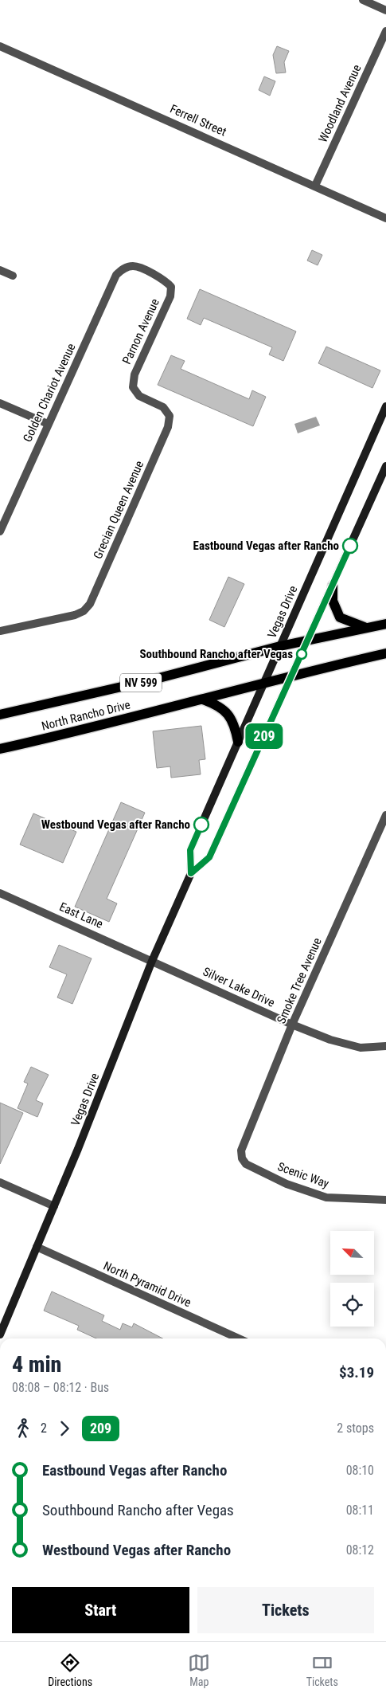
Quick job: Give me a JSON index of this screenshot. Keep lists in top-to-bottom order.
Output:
{
  "streets": {
    "main road": ["Vegas Drive", "NV 599", "North Rancho Drive"],
    "street": [
      "Woodland Avenue",
      "Ferrell Street",
      "Parnon Avenue",
      "Golden Chariot Avenue",
      "Grecian Queen Avenue",
      "East Lane",
      "Smoke Tree Avenue",
      "Silver Lake Drive",
      "Scenic Way",
      "North Pyramid Drive"
    ]
  },
  "crossings": [
    ["Woodland Avenue", "Ferrell Street"],
    ["Parnon Avenue", "Golden Chariot Avenue"],
    ["Parnon Avenue", "Grecian Queen Avenue"],
    ["Vegas Drive", "North Rancho Drive"],
    ["Vegas Drive", "East Lane"],
    ["Vegas Drive", "Silver Lake Drive"],
    ["Vegas Drive", "North Pyramid Drive"],
    ["East Lane", "Silver Lake Drive"],
    ["Smoke Tree Avenue", "Silver Lake Drive"],
    ["Smoke Tree Avenue", "Scenic Way"]
  ],
  "places": ["Eastbound Vegas after Rancho", "Southbound Rancho after Vegas", "Westbound Vegas after Rancho"],
  "lines": ["bus line 209"],
  "north": "top left",
  "page": {
    "on_map": "209",
    "heading": ["4 min", "08:08 – 08:12 · Bus", "$3.19"],
    "legs": ["2", "209", "2 stops"],
    "list": [
      {
        "name": "Eastbound Vegas after Rancho",
        "value": "08:10"
      },
      {
        "name": "Southbound Rancho after Vegas",
        "value": "08:11"
      },
      {
        "name": "Westbound Vegas after Rancho",
        "value": "08:12"
      }
    ],
    "buttons": ["Start", "Tickets"],
    "tabs": ["Directions", "Map", "Tickets"]
  }
}
